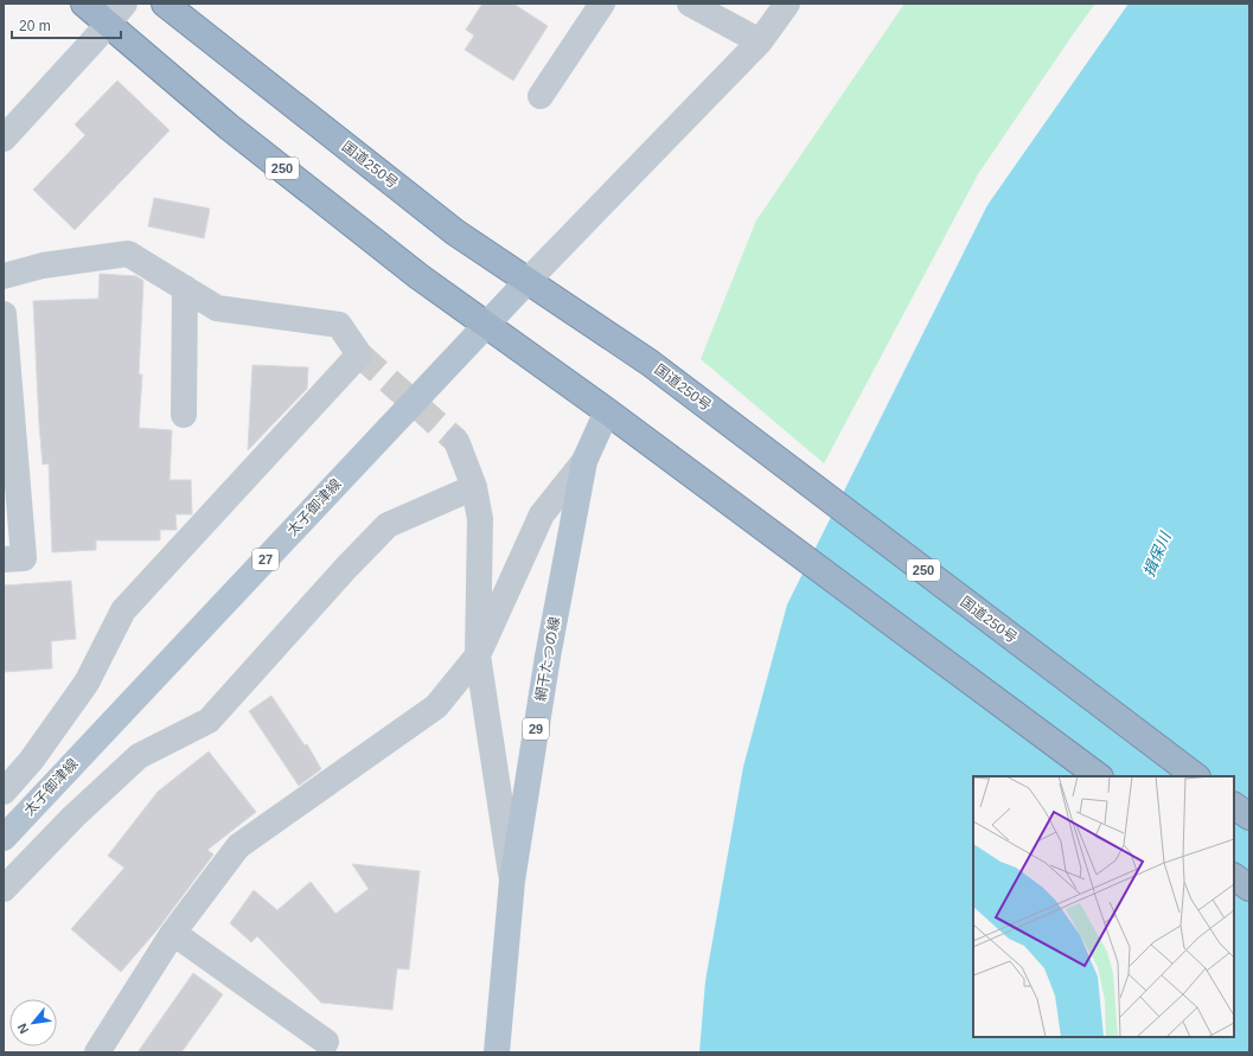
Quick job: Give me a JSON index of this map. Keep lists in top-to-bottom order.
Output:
{
  "streets": {
    "highway": ["国道250号", "250"],
    "main road": [
      "太子御津線",
      "27",
      "網干たつの線",
      "29"
    ]
  },
  "crossings": [
    ["国道250号", "太子御津線"],
    ["250", "太子御津線"],
    ["250", "網干たつの線"]
  ],
  "water": ["揖保川"],
  "scale_bar": "20 m",
  "north": "bottom left"
}
